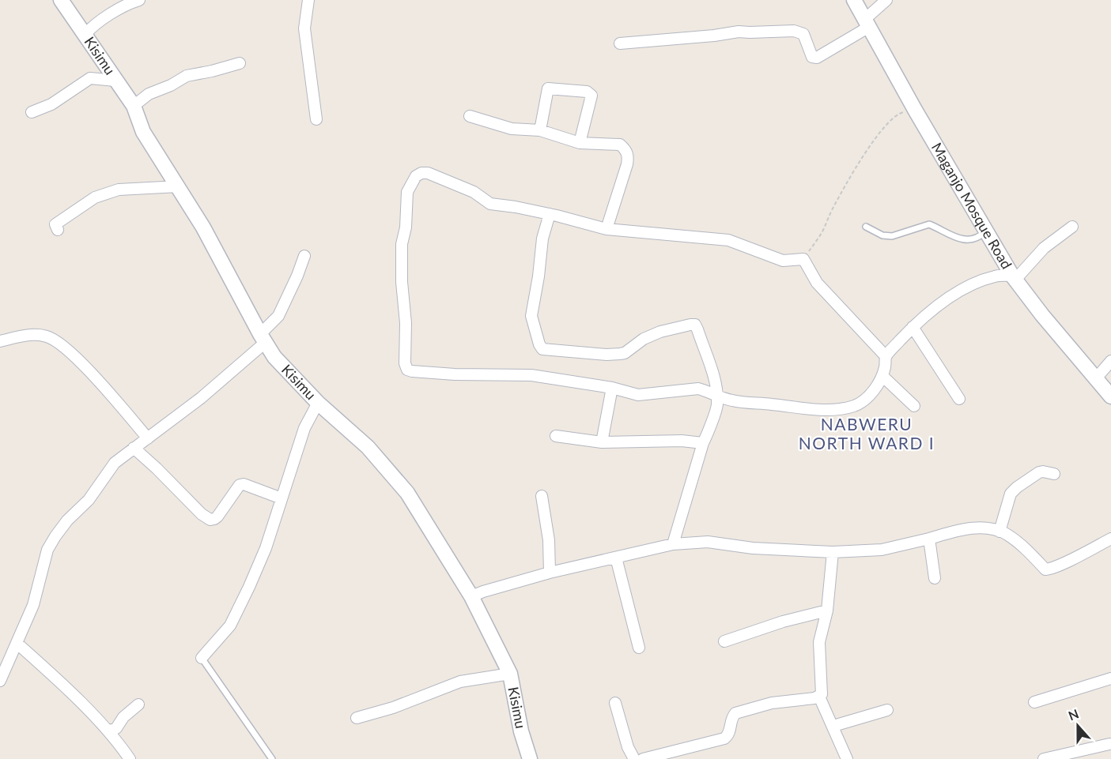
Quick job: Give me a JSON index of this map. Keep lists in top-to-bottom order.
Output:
{
  "streets": {
    "street": ["Kisimu", "Maganjo Mosque Road"]
  },
  "districts": ["NABWERU NORTH WARD I"],
  "north": "top"
}
